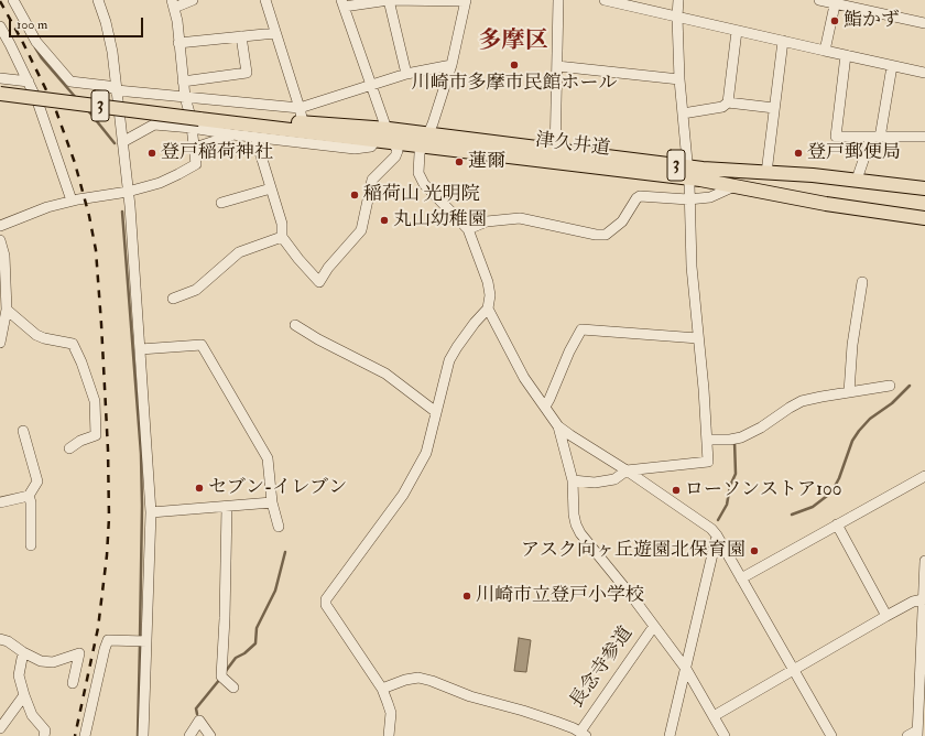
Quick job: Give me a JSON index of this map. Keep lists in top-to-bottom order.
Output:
{
  "streets": {
    "main road": ["3", "津久井道"],
    "street": ["長念寺参道"]
  },
  "crossings": [
    ["3", "津久井道"]
  ],
  "districts": ["多摩区"],
  "places": [
    "鮨かず",
    "川崎市多摩市民館ホール",
    "登戸稲荷神社",
    "登戸郵便局",
    "蓮爾",
    "稲荷山 光明院",
    "丸山幼稚園",
    "セブン-イレブン",
    "ローソンストア100",
    "アスク向ヶ丘遊園北保育園",
    "川崎市立登戸小学校"
  ],
  "scale_bar": "100 m"
}
